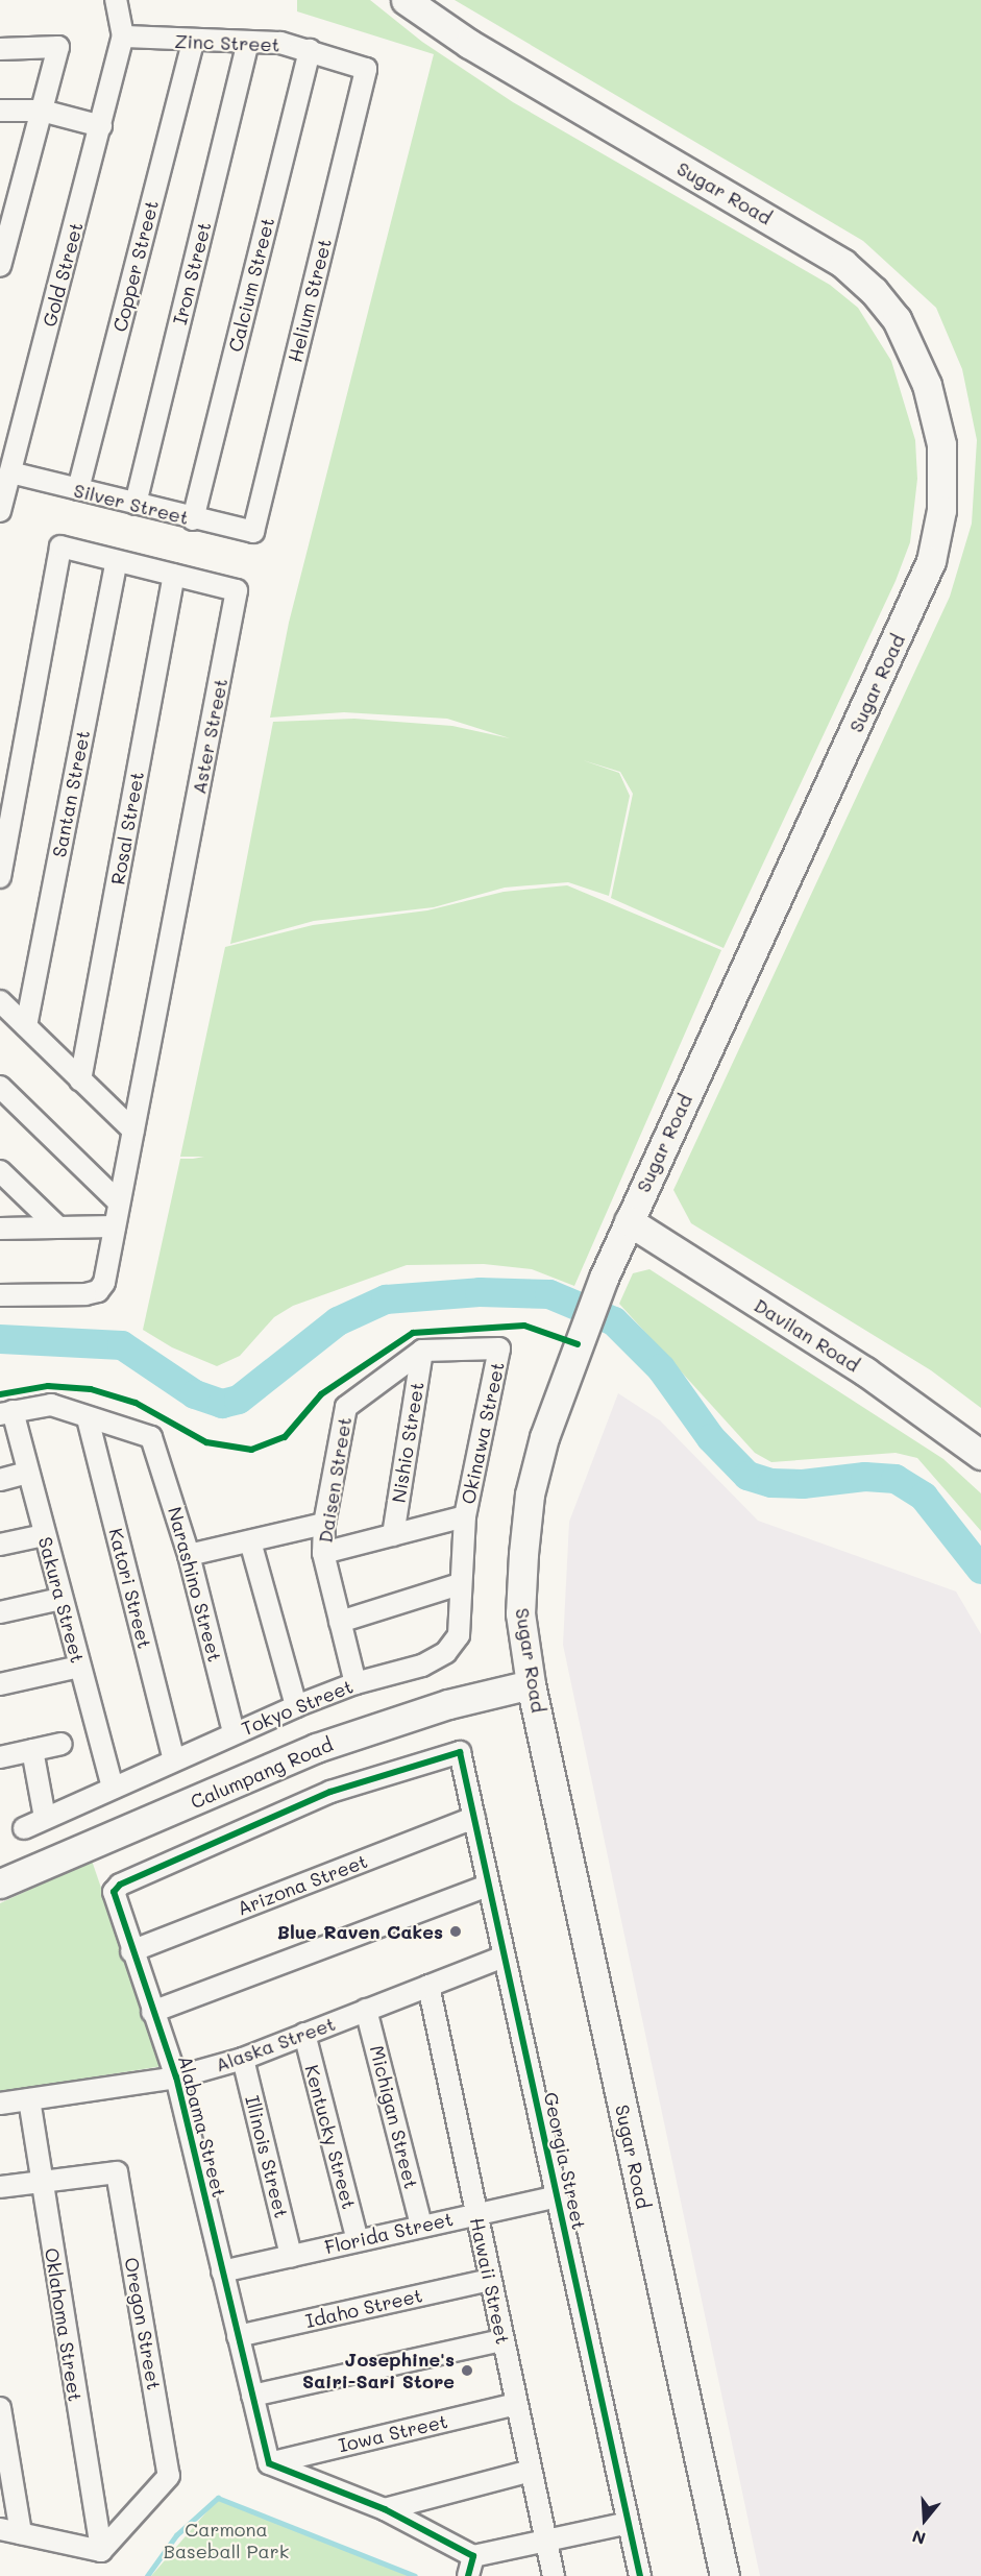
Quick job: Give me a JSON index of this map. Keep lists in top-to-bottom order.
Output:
{
  "streets": {
    "main road": ["Sugar Road", "Davilan Road", "Calumpang Road"],
    "street": [
      "Zinc Street",
      "Copper Street",
      "Iron Street",
      "Gold Street",
      "Calcium Street",
      "Helium Street",
      "Silver Street",
      "Aster Street",
      "Santan Street",
      "Rosal Street",
      "Okinawa Street",
      "Nishio Street",
      "Daisen Street",
      "Narashino Street",
      "Katori Street",
      "Sakura Street",
      "Tokyo Street",
      "Arizona Street",
      "Alaska Street",
      "Michigan Street",
      "Alabama Street",
      "Kentucky Street",
      "Illinois Street",
      "Georgia Street",
      "Florida Street",
      "Hawaii Street",
      "Idaho Street",
      "Oregon Street",
      "Oklahoma Street",
      "Iowa Street"
    ]
  },
  "crossings": [
    ["Zinc Street", "Copper Street"],
    ["Zinc Street", "Iron Street"],
    ["Zinc Street", "Gold Street"],
    ["Zinc Street", "Calcium Street"],
    ["Zinc Street", "Helium Street"],
    ["Sugar Road", "Davilan Road"],
    ["Sugar Road", "Calumpang Road"],
    ["Copper Street", "Silver Street"],
    ["Iron Street", "Silver Street"],
    ["Gold Street", "Silver Street"],
    ["Calcium Street", "Silver Street"],
    ["Helium Street", "Silver Street"],
    ["Aster Street", "Santan Street"],
    ["Aster Street", "Rosal Street"],
    ["Okinawa Street", "Nishio Street"],
    ["Okinawa Street", "Daisen Street"],
    ["Okinawa Street", "Tokyo Street"],
    ["Nishio Street", "Daisen Street"],
    ["Daisen Street", "Tokyo Street"],
    ["Narashino Street", "Katori Street"],
    ["Narashino Street", "Tokyo Street"],
    ["Katori Street", "Tokyo Street"],
    ["Sakura Street", "Tokyo Street"],
    ["Arizona Street", "Alabama Street"],
    ["Arizona Street", "Georgia Street"],
    ["Alaska Street", "Michigan Street"],
    ["Alaska Street", "Alabama Street"],
    ["Alaska Street", "Kentucky Street"],
    ["Alaska Street", "Illinois Street"],
    ["Alaska Street", "Georgia Street"],
    ["Alaska Street", "Hawaii Street"],
    ["Alaska Street", "Oklahoma Street"],
    ["Michigan Street", "Florida Street"],
    ["Alabama Street", "Georgia Street"],
    ["Alabama Street", "Florida Street"],
    ["Alabama Street", "Idaho Street"],
    ["Alabama Street", "Iowa Street"],
    ["Kentucky Street", "Florida Street"],
    ["Illinois Street", "Florida Street"],
    ["Georgia Street", "Florida Street"],
    ["Florida Street", "Hawaii Street"],
    ["Hawaii Street", "Idaho Street"],
    ["Hawaii Street", "Iowa Street"],
    ["Oregon Street", "Oklahoma Street"]
  ],
  "parks": ["Carmona Baseball Park"],
  "places": ["Blue Raven Cakes", "Josephine's Sairi-Sari Store"],
  "north": "bottom"
}
